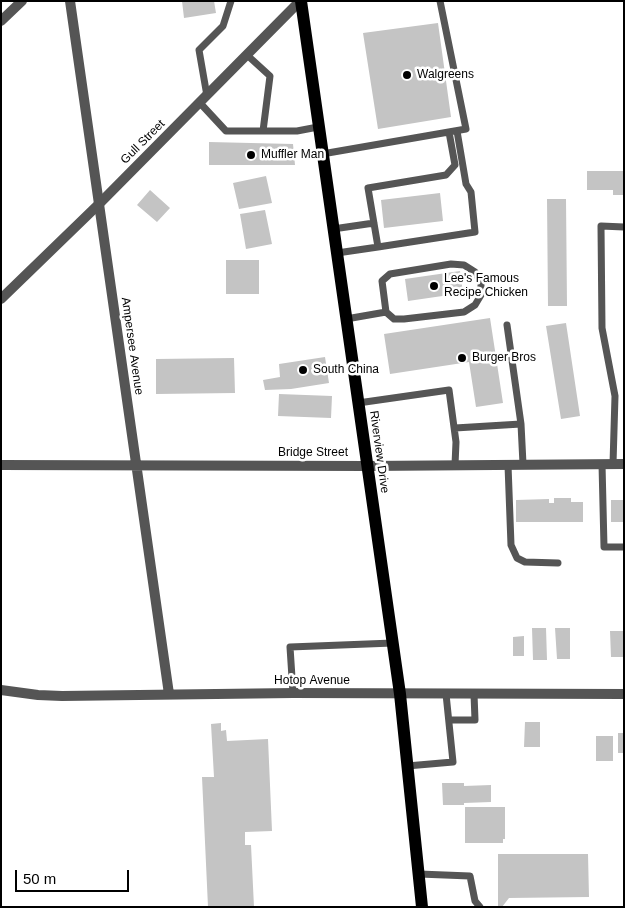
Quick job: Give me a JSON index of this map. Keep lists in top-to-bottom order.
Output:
{
  "streets": {
    "main road": ["Riverview Drive"],
    "street": [
      "Gull Street",
      "Ampersee Avenue",
      "Bridge Street",
      "Hotop Avenue"
    ]
  },
  "crossings": [
    ["Gull Street", "Ampersee Avenue"],
    ["Gull Street", "Riverview Drive"],
    ["Ampersee Avenue", "Bridge Street"],
    ["Ampersee Avenue", "Hotop Avenue"],
    ["Riverview Drive", "Bridge Street"],
    ["Riverview Drive", "Hotop Avenue"]
  ],
  "places": [
    "Walgreens",
    "Muffler Man",
    "Lee's Famous Recipe Chicken",
    "Burger Bros",
    "South China"
  ],
  "scale_bar": "50 m"
}
